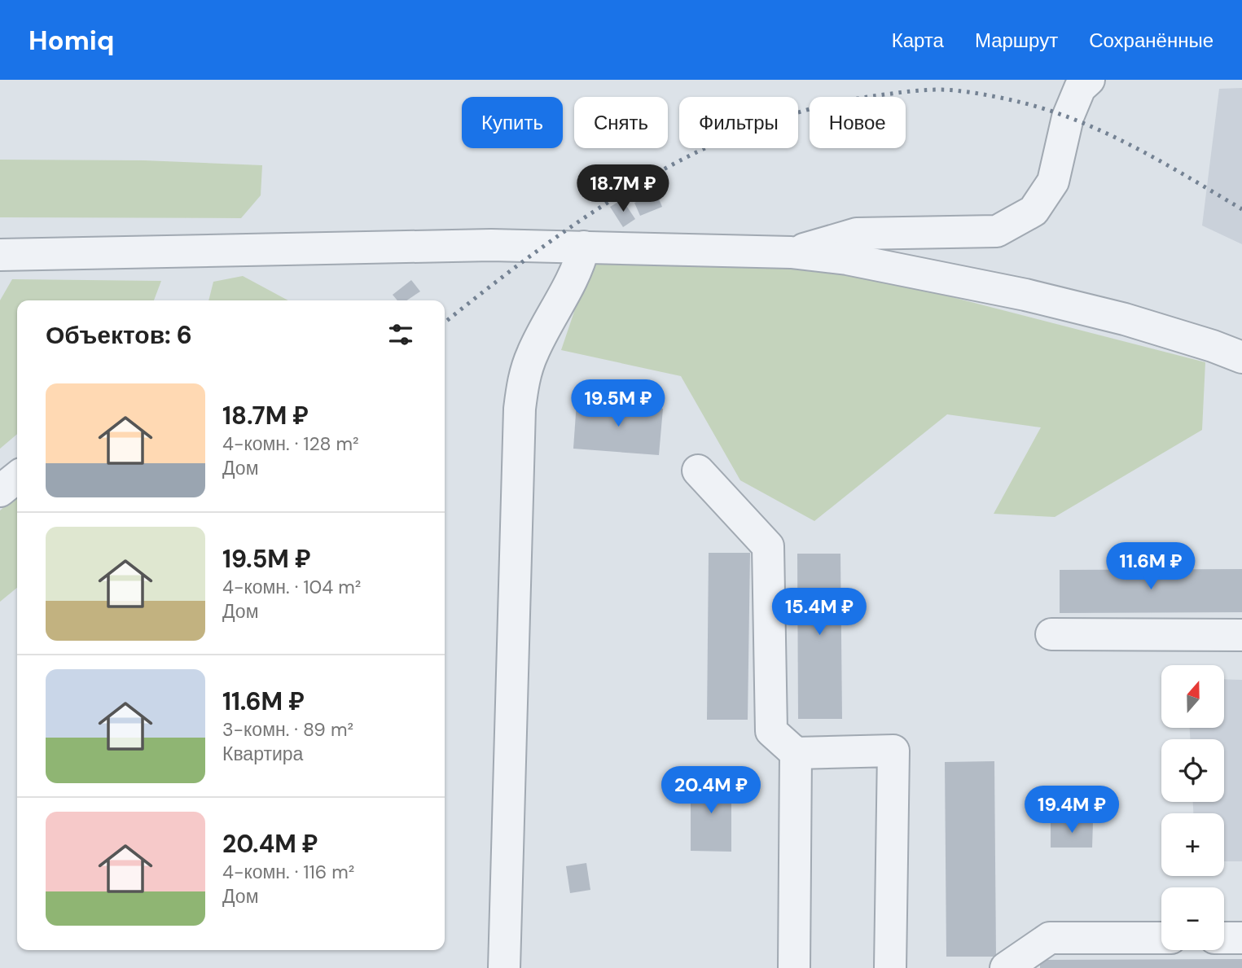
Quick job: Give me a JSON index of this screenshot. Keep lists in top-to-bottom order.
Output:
{
  "north": "top",
  "page": {
    "header": "Homiq",
    "nav": ["Карта", "Маршрут", "Сохранённые"],
    "chip": [
      "Купить",
      "Снять",
      "Фильтры",
      "Новое"
    ],
    "price": [
      "18.7M ₽",
      "19.5M ₽",
      "11.6M ₽",
      "15.4M ₽",
      "20.4M ₽",
      "19.4M ₽"
    ],
    "heading": "Объектов: 6",
    "list": [
      {
        "name": "18.7M ₽",
        "note": "4-комн. · 128 m² · Дом"
      },
      {
        "name": "19.5M ₽",
        "note": "4-комн. · 104 m² · Дом"
      },
      {
        "name": "11.6M ₽",
        "note": "3-комн. · 89 m² · Квартира"
      },
      {
        "name": "20.4M ₽",
        "note": "4-комн. · 116 m² · Дом"
      }
    ],
    "map_buttons": ["+", "−"]
  }
}
